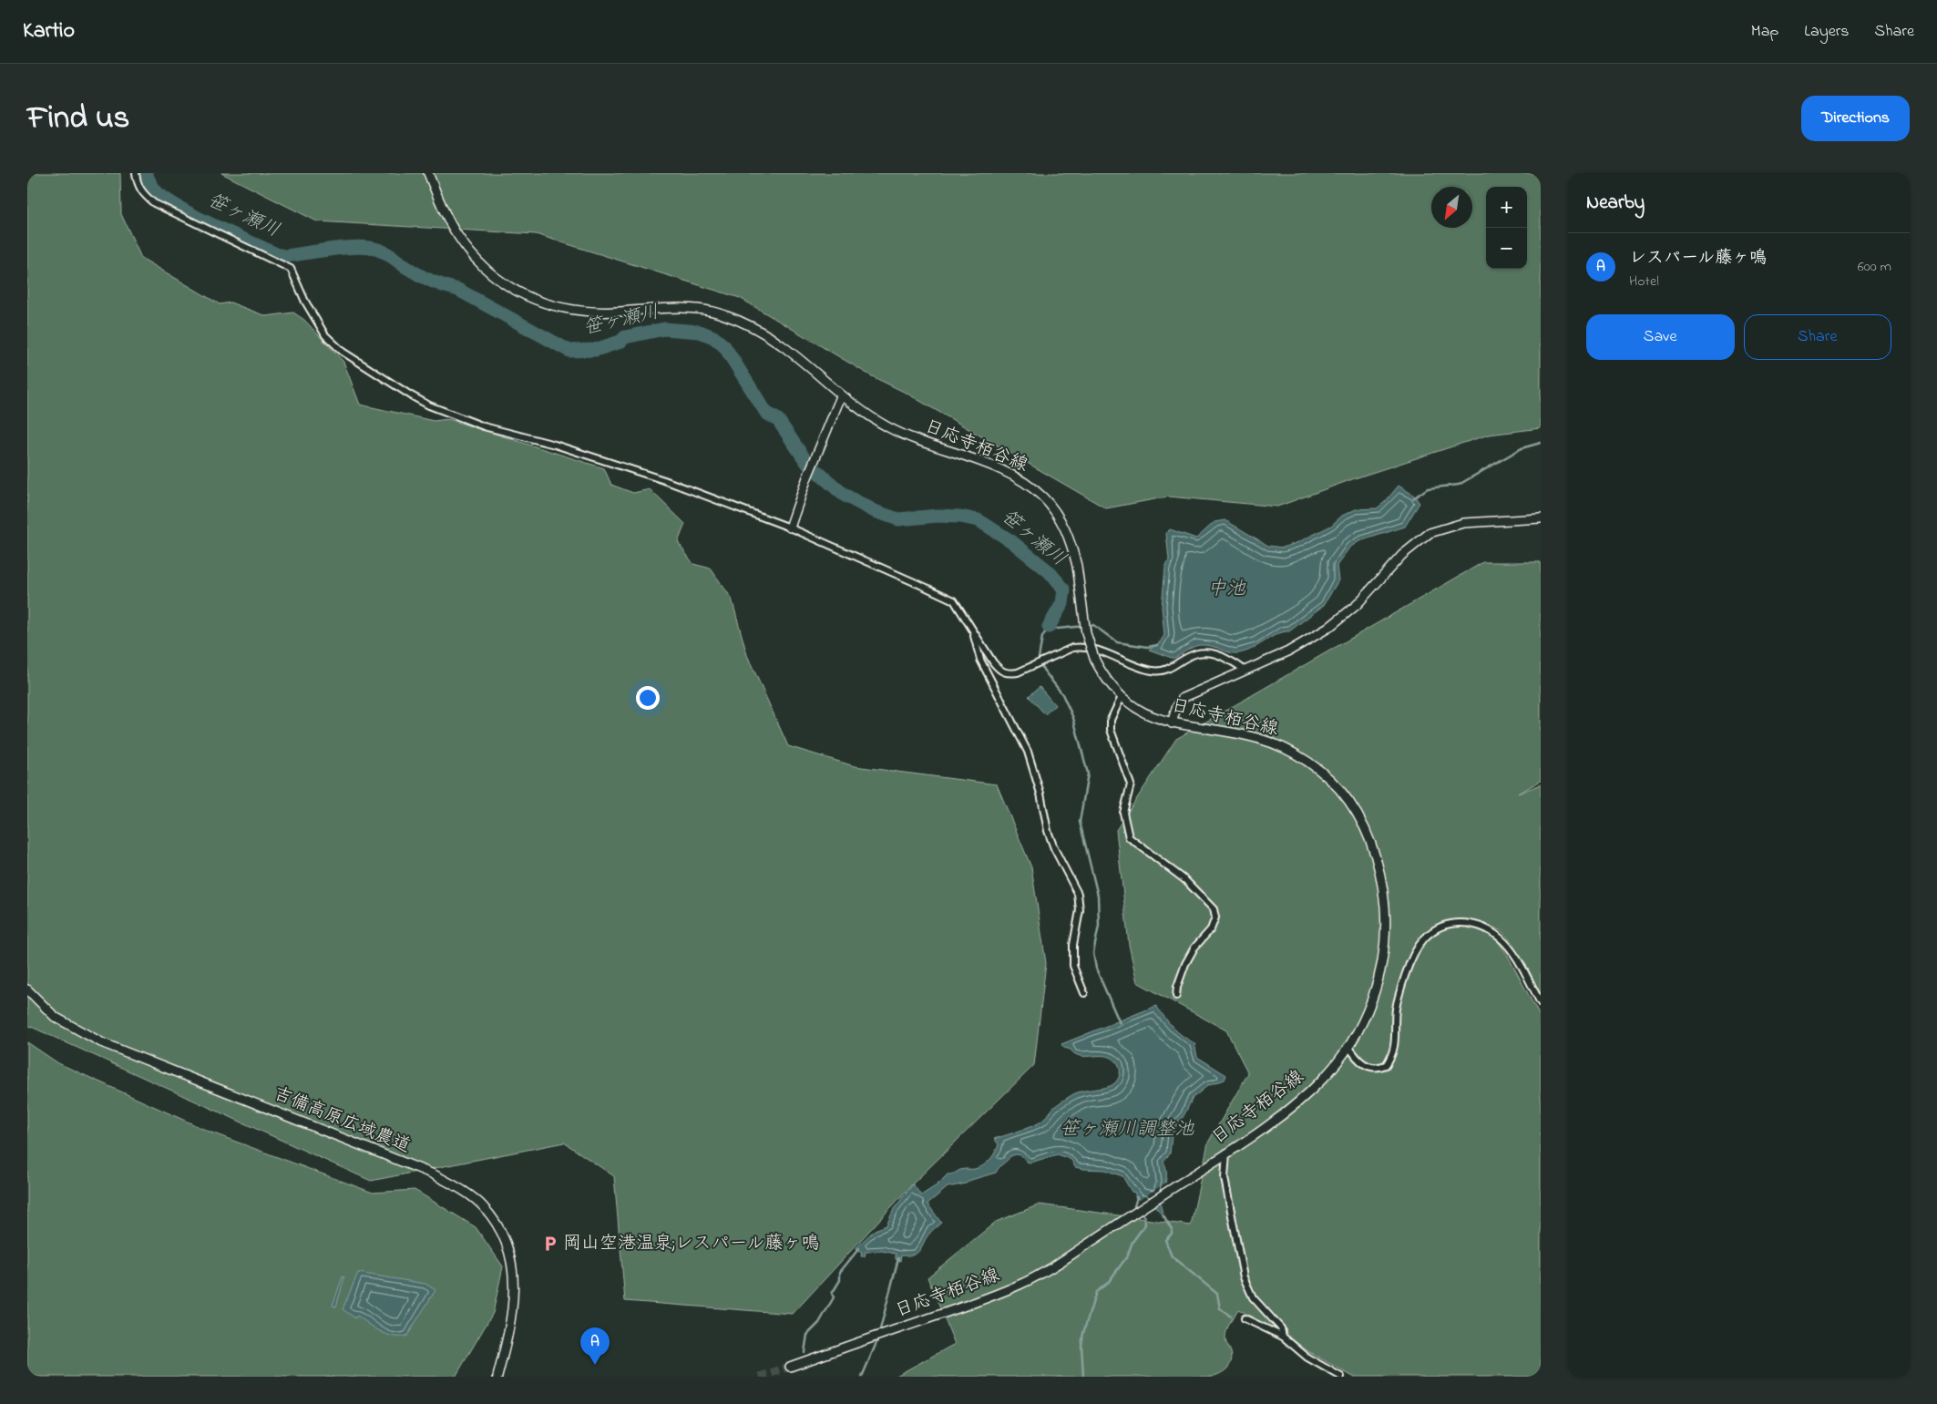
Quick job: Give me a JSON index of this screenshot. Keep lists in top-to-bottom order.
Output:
{
  "streets": {
    "main road": ["日応寺栢谷線", "吉備高原広域農道"]
  },
  "water": ["笹ヶ瀬川", "中池", "笹ヶ瀬川調整池"],
  "places": {
    "parking": ["岡山空港温泉;レスパール藤ヶ鳴"]
  },
  "north": "bottom left",
  "page": {
    "header": "Kartio",
    "nav": ["Map", "Layers", "Share"],
    "title": "Find us",
    "buttons": [
      "Directions",
      ["Save", "Share"]
    ],
    "heading": "Nearby",
    "map_buttons": ["+", "−"],
    "list": [
      {
        "mark": "A",
        "name": "レスパール藤ヶ鳴",
        "note": "Hotel",
        "value": "600 m"
      }
    ],
    "pins": "A"
  }
}
